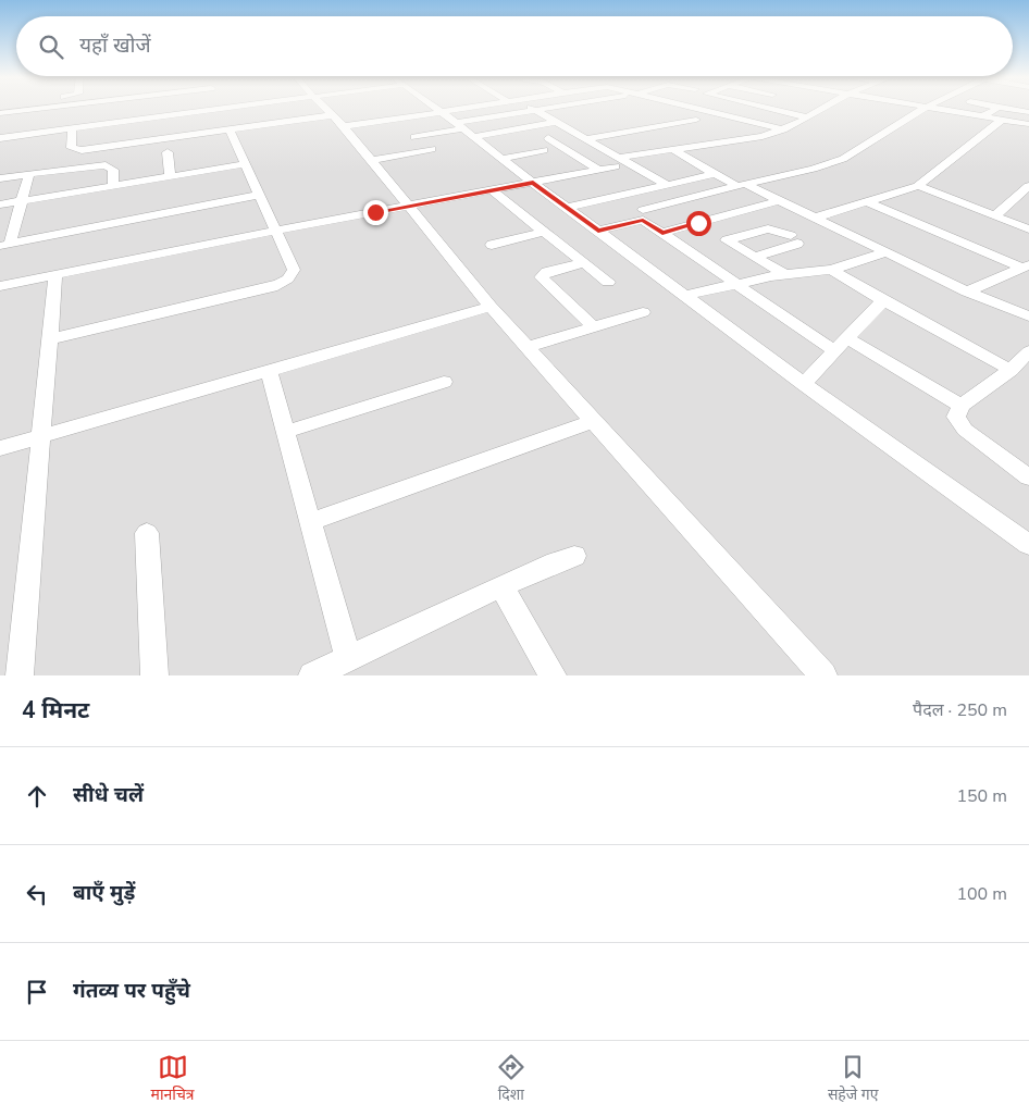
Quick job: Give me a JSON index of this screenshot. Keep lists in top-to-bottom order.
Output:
{
  "page": {
    "search": "यहाँ खोजें",
    "heading": ["4 मिनट", "पैदल · 250 m"],
    "list": [
      ["सीधे चलें", "150 m"],
      ["बाएँ मुड़ें", "100 m"],
      "गंतव्य पर पहुँचे"
    ],
    "nav": ["मानचित्र", "दिशा", "सहेजे गए"]
  }
}
